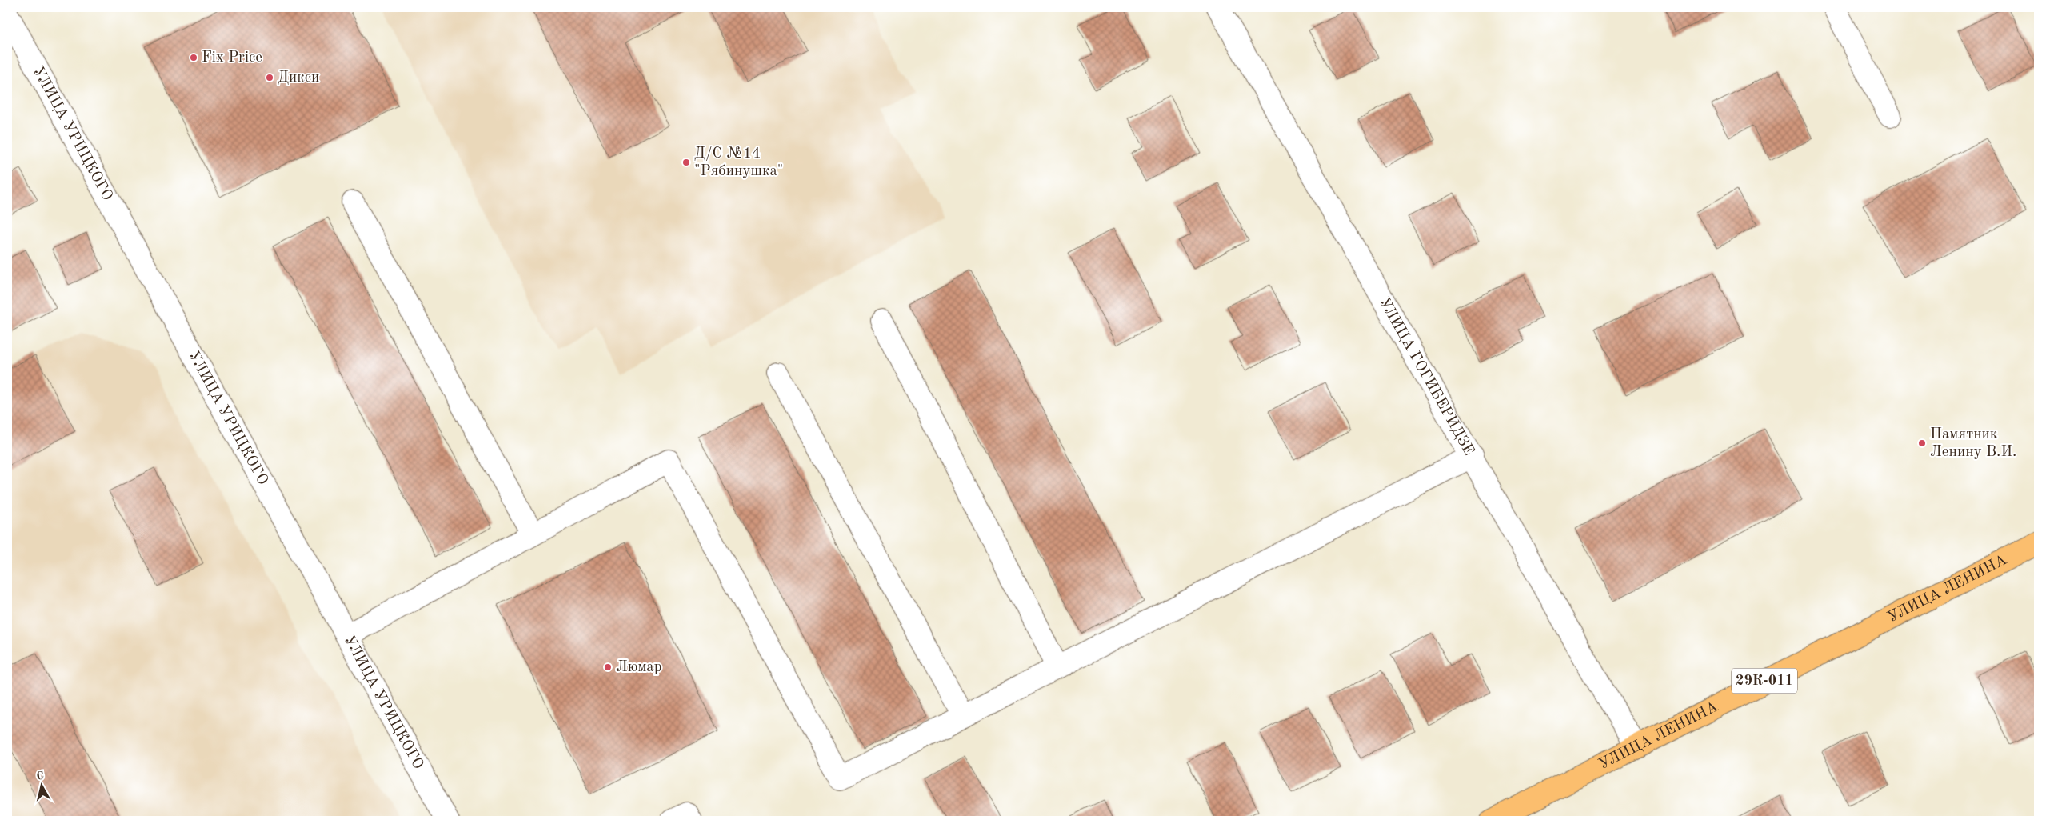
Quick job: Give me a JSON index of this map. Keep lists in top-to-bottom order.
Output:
{
  "streets": {
    "main road": ["УЛИЦА ЛЕНИНА", "29К-011"],
    "street": ["УЛИЦА УРИЦКОГО", "УЛИЦА ГОГИБЕРИДЗЕ"]
  },
  "crossings": [
    ["УЛИЦА ГОГИБЕРИДЗЕ", "УЛИЦА ЛЕНИНА"]
  ],
  "places": [
    "Fix Price",
    "Дикси",
    "Д/С №14 \"Рябинушка\"",
    "Памятник Ленину В.И.",
    "Люмар"
  ],
  "north": "top"
}
